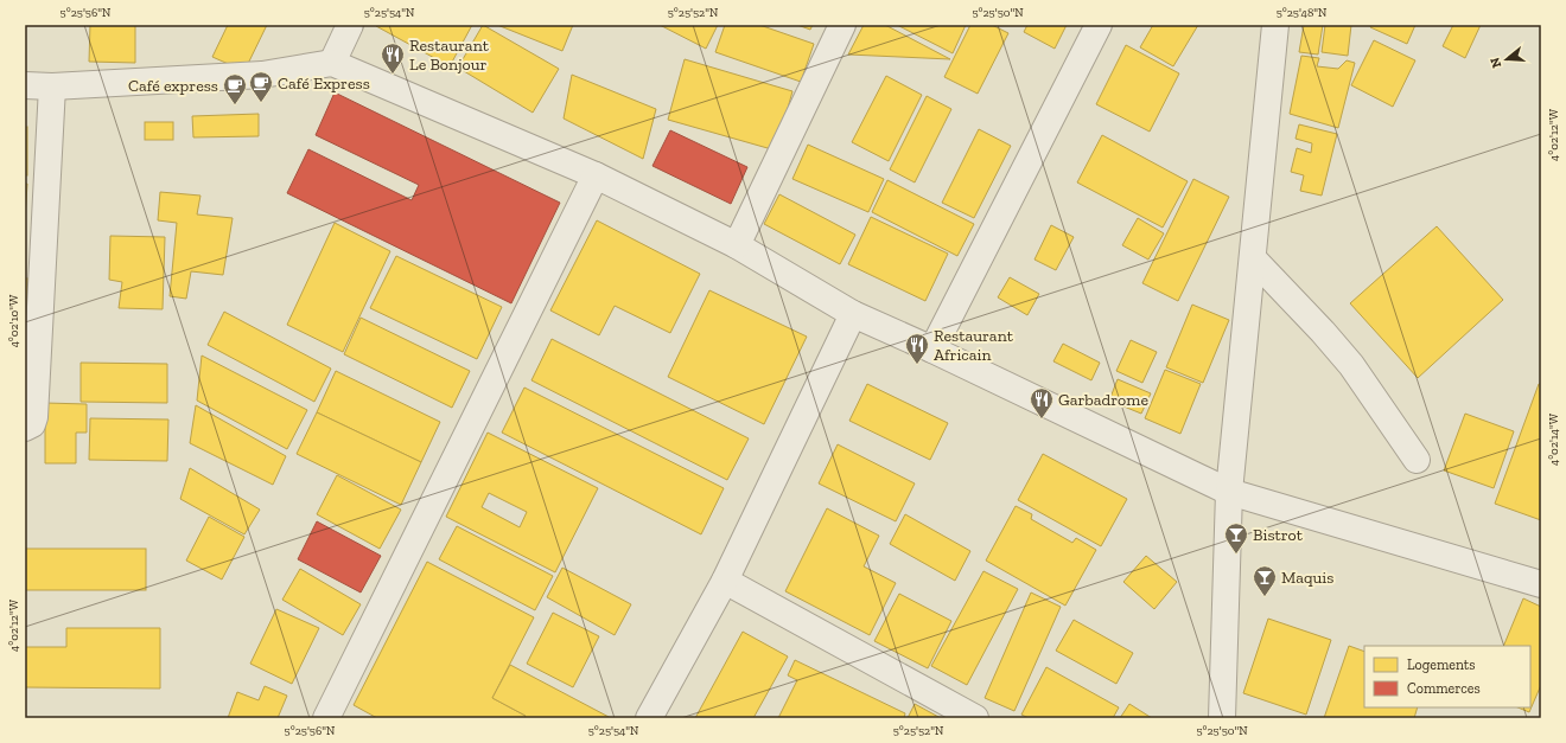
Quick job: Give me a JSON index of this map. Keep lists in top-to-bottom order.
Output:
{
  "places": {
    "restaurant": ["Restaurant Le Bonjour", "Restaurant Africain", "Garbadrome"],
    "cafe": ["Café Express", "Café express"],
    "bar": ["Bistrot", "Maquis"]
  },
  "legend": ["Logements", "Commerces"],
  "north": "left",
  "coordinates": [
    "5°25'56\"N",
    "5°25'54\"N",
    "5°25'52\"N",
    "5°25'50\"N",
    "5°25'48\"N",
    "4°02'12\"W",
    "4°02'10\"W",
    "4°02'14\"W"
  ]
}
